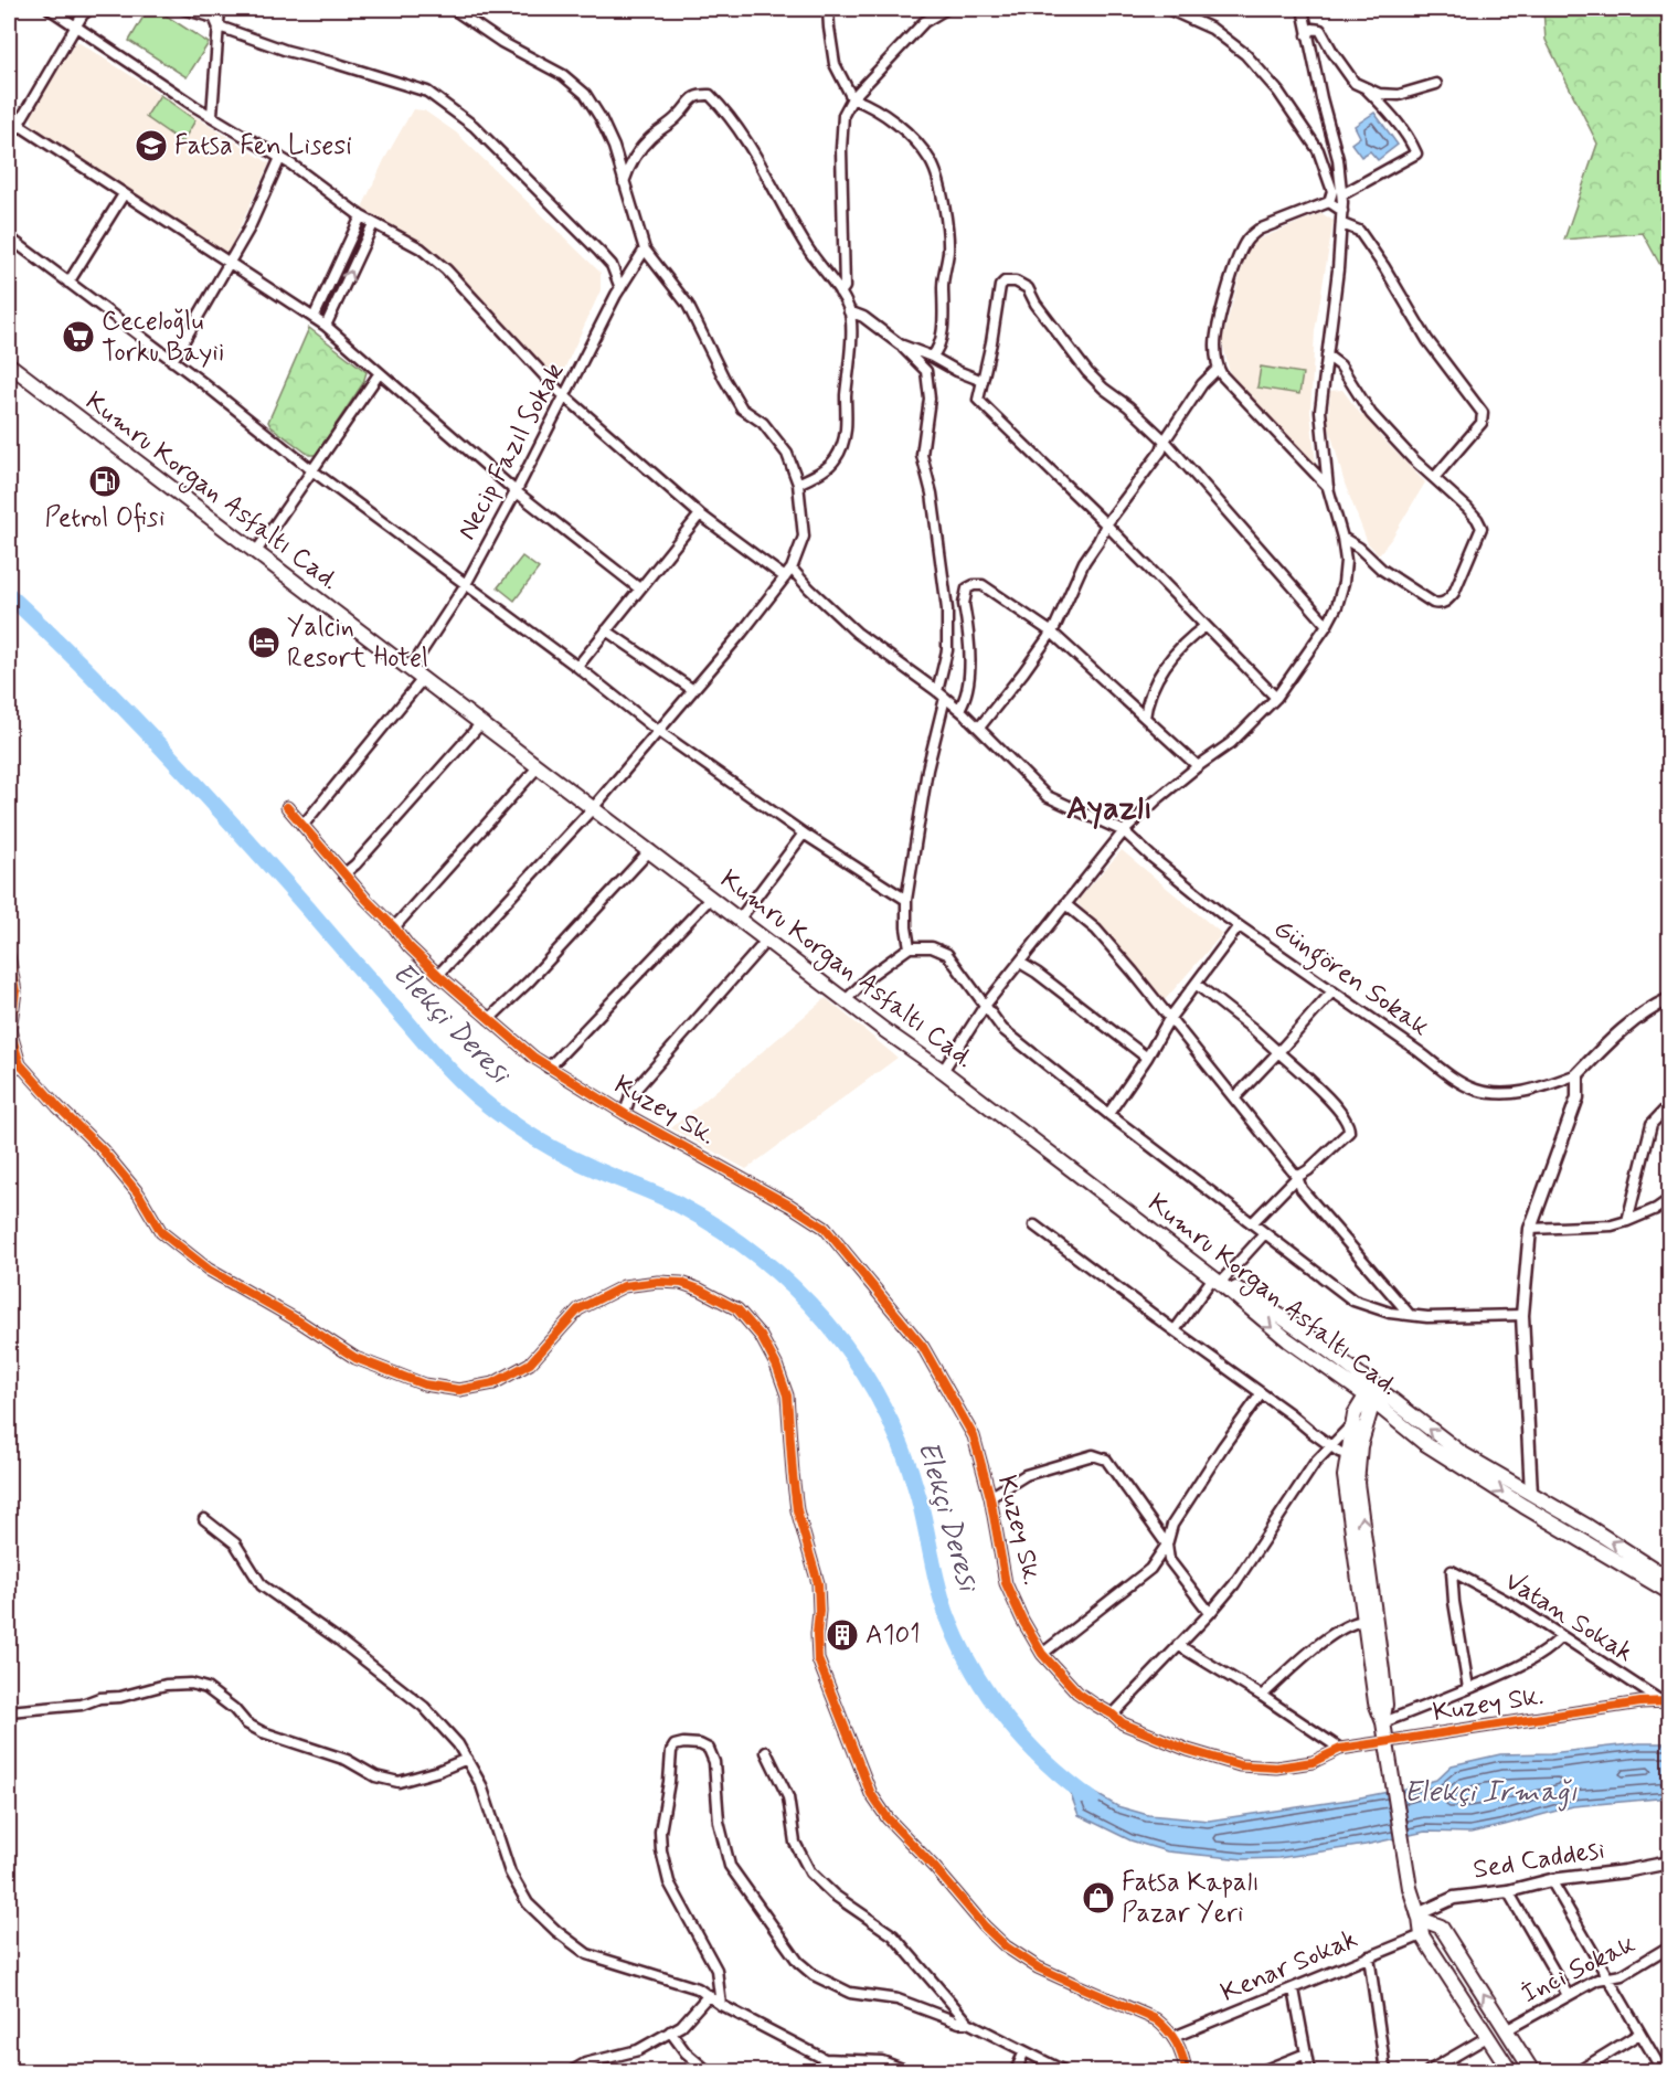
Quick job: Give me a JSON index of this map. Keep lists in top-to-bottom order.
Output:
{
  "streets": {
    "main road": ["Kumru Korgan Asfaltı Cad."],
    "street": [
      "Necip Fazıl Sokak",
      "Güngören Sokak",
      "Kuzey Sk.",
      "Vatan Sokak",
      "Sed Caddesi",
      "Kenar Sokak",
      "İnci Sokak"
    ]
  },
  "crossings": [
    ["Necip Fazıl Sokak", "Kumru Korgan Asfaltı Cad."],
    ["Kuzey Sk.", "Vatan Sokak"]
  ],
  "districts": ["Ayazlı"],
  "water": ["Elekçi Deresi", "Elekçi Irmağı"],
  "places": {
    "school or university": ["Fatsa Fen Lisesi"],
    "supermarket": ["Ceceloğlu Torku Bayii"],
    "fuel station": ["Petrol Ofisi"],
    "hotel": ["Yalcin Resort Hotel"],
    "building": ["A101"],
    "shop": ["Fatsa Kapalı Pazar Yeri"]
  }
}
